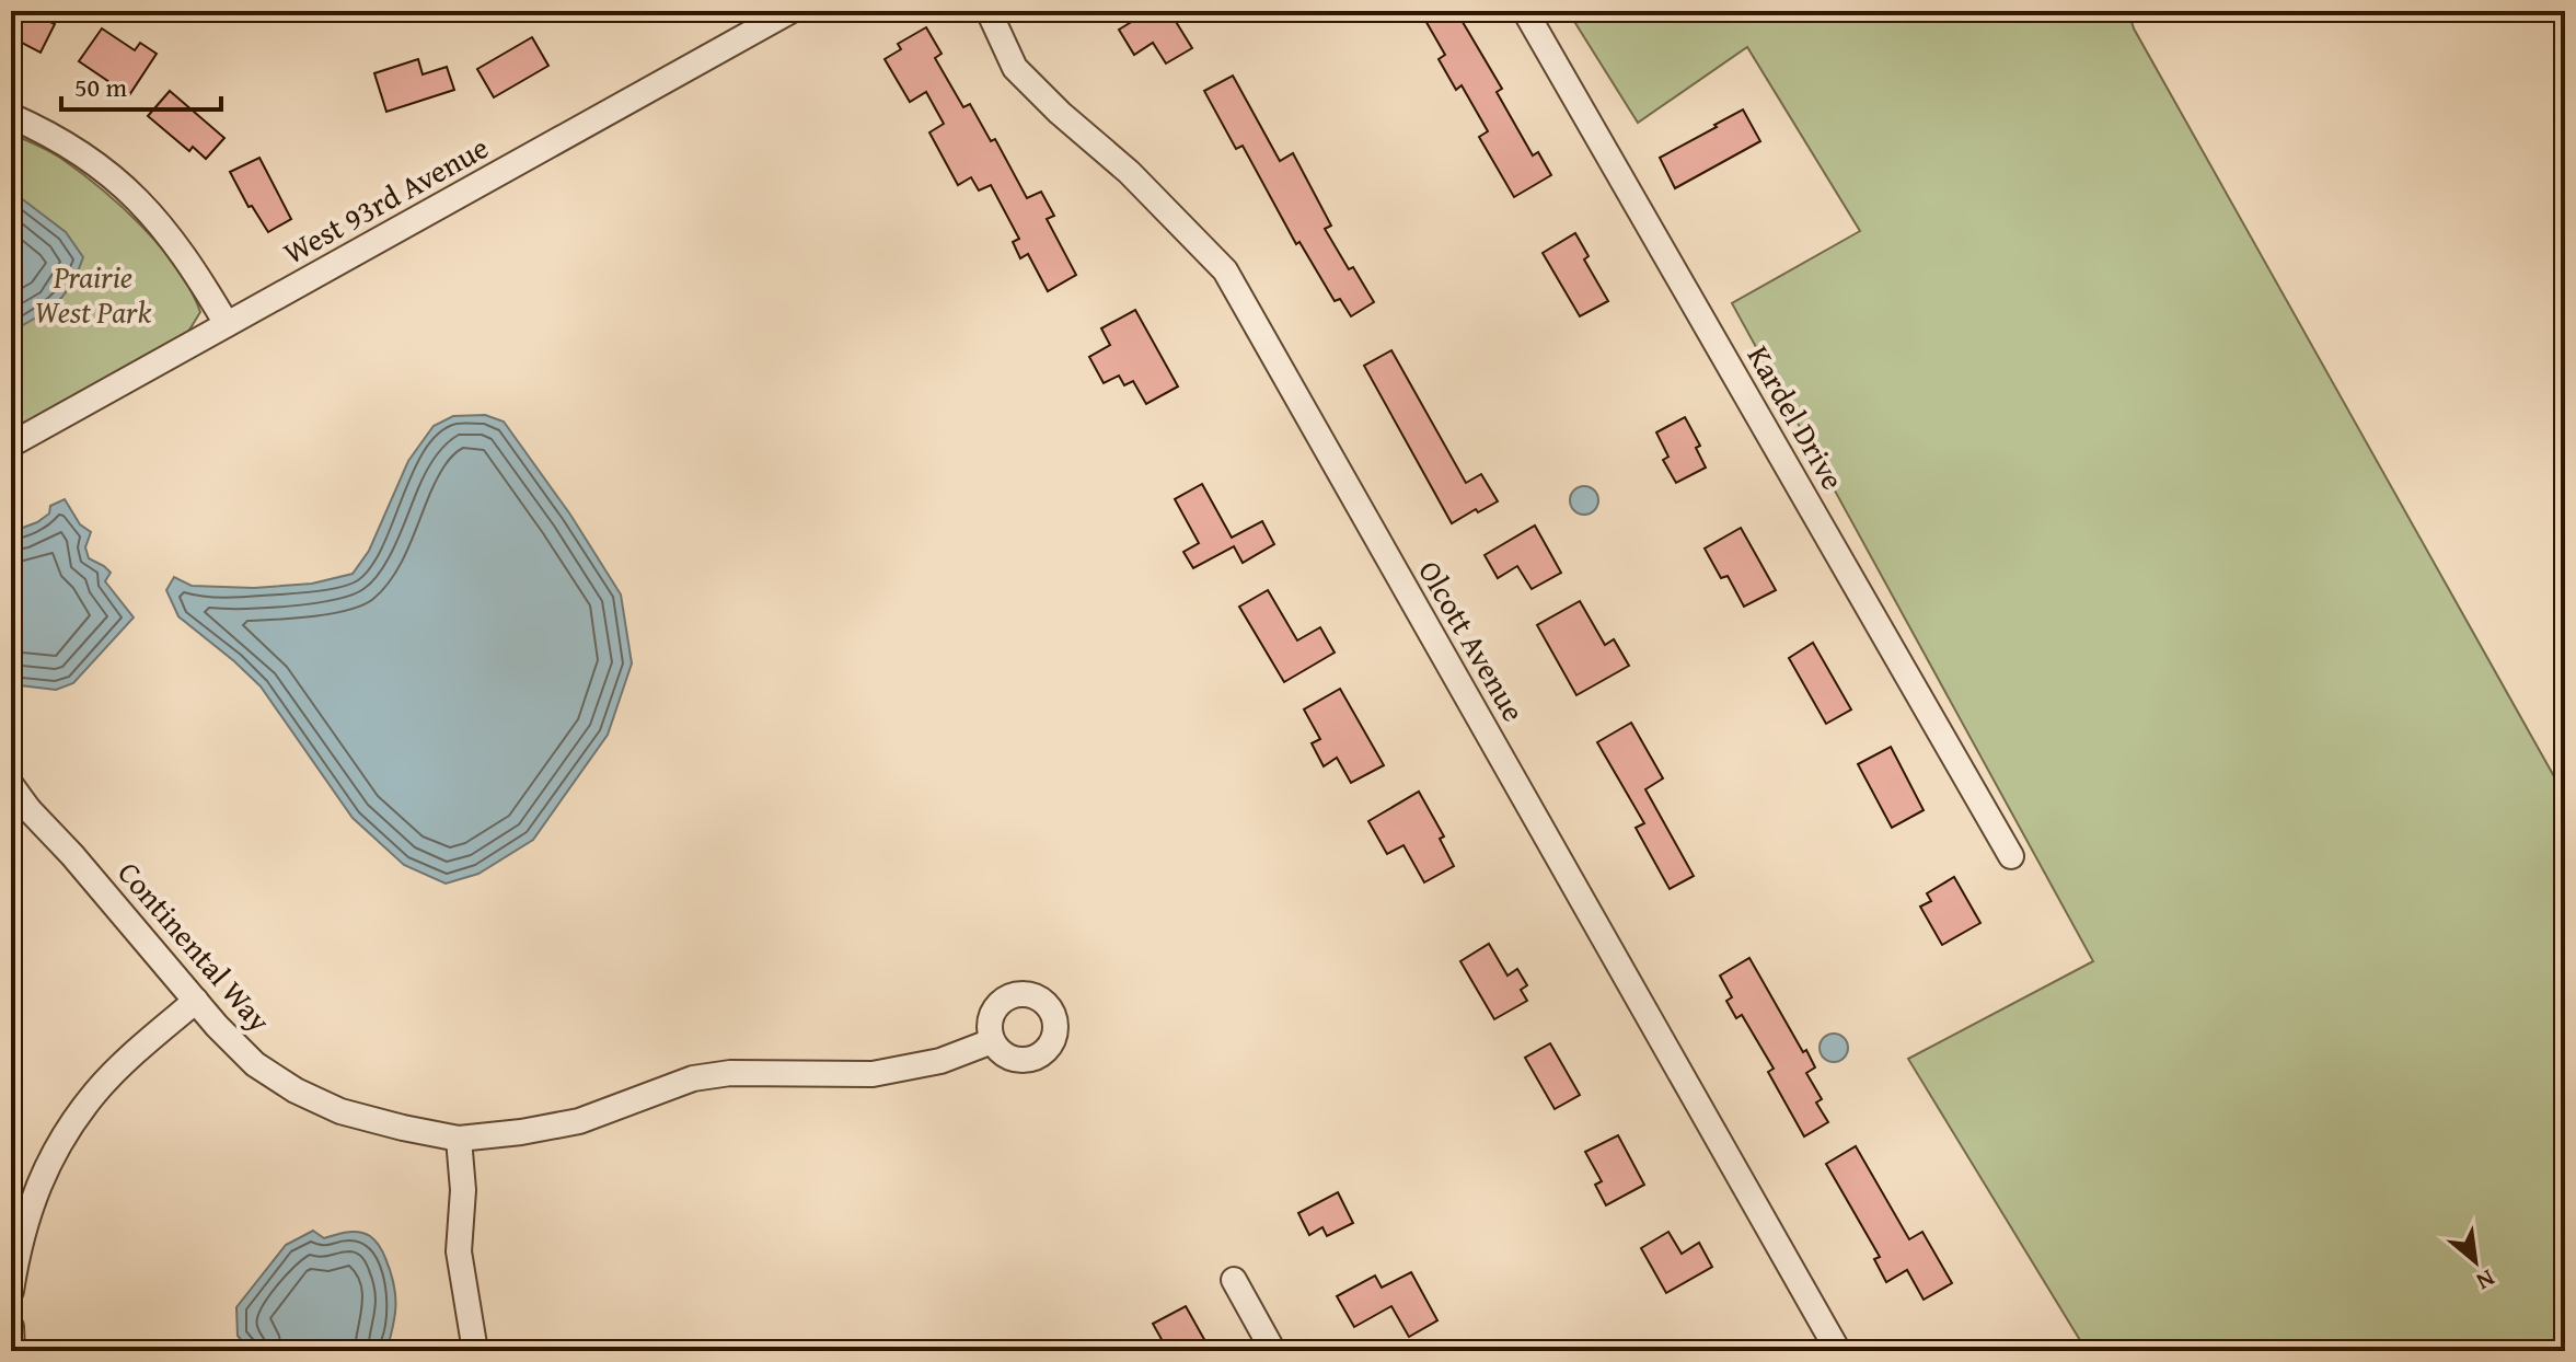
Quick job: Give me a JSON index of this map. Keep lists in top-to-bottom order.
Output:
{
  "streets": {
    "street": [
      "West 93rd Avenue",
      "Kardel Drive",
      "Olcott Avenue",
      "Continental Way"
    ]
  },
  "parks": ["Prairie West Park"],
  "scale_bar": "50 m",
  "north": "bottom right"
}
